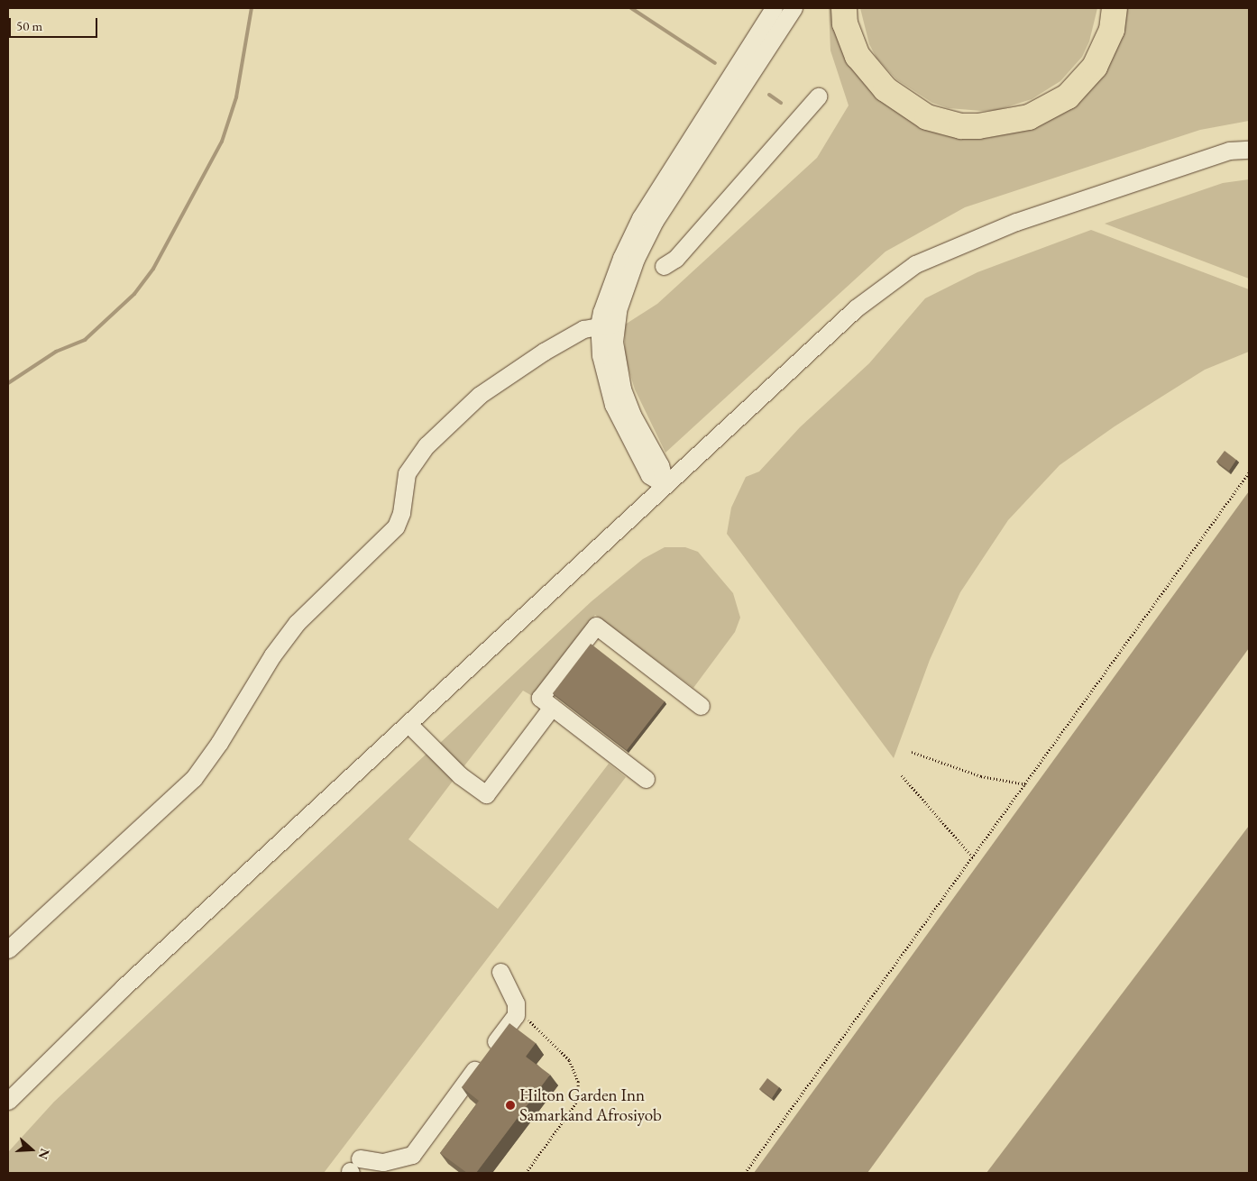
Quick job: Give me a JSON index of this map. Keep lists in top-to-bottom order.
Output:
{
  "places": ["Hilton Garden Inn Samarkand Afrosiyob"],
  "scale_bar": "50 m",
  "north": "right"
}
